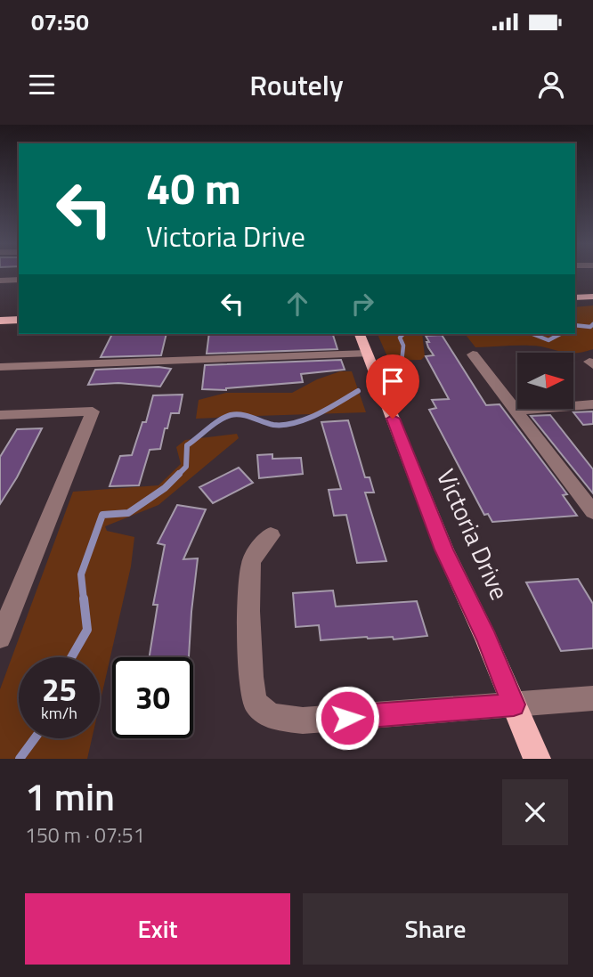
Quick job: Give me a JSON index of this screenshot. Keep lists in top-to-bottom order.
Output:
{
  "streets": {
    "main road": ["Victoria Drive"]
  },
  "north": "right",
  "page": {
    "status": "07:50",
    "header": "Routely",
    "turn": ["40 m", "Victoria Drive"],
    "speed": "25 km/h",
    "limit": "30",
    "heading": ["1 min", "150 m · 07:51"],
    "buttons": ["Exit", "Share"]
  }
}
